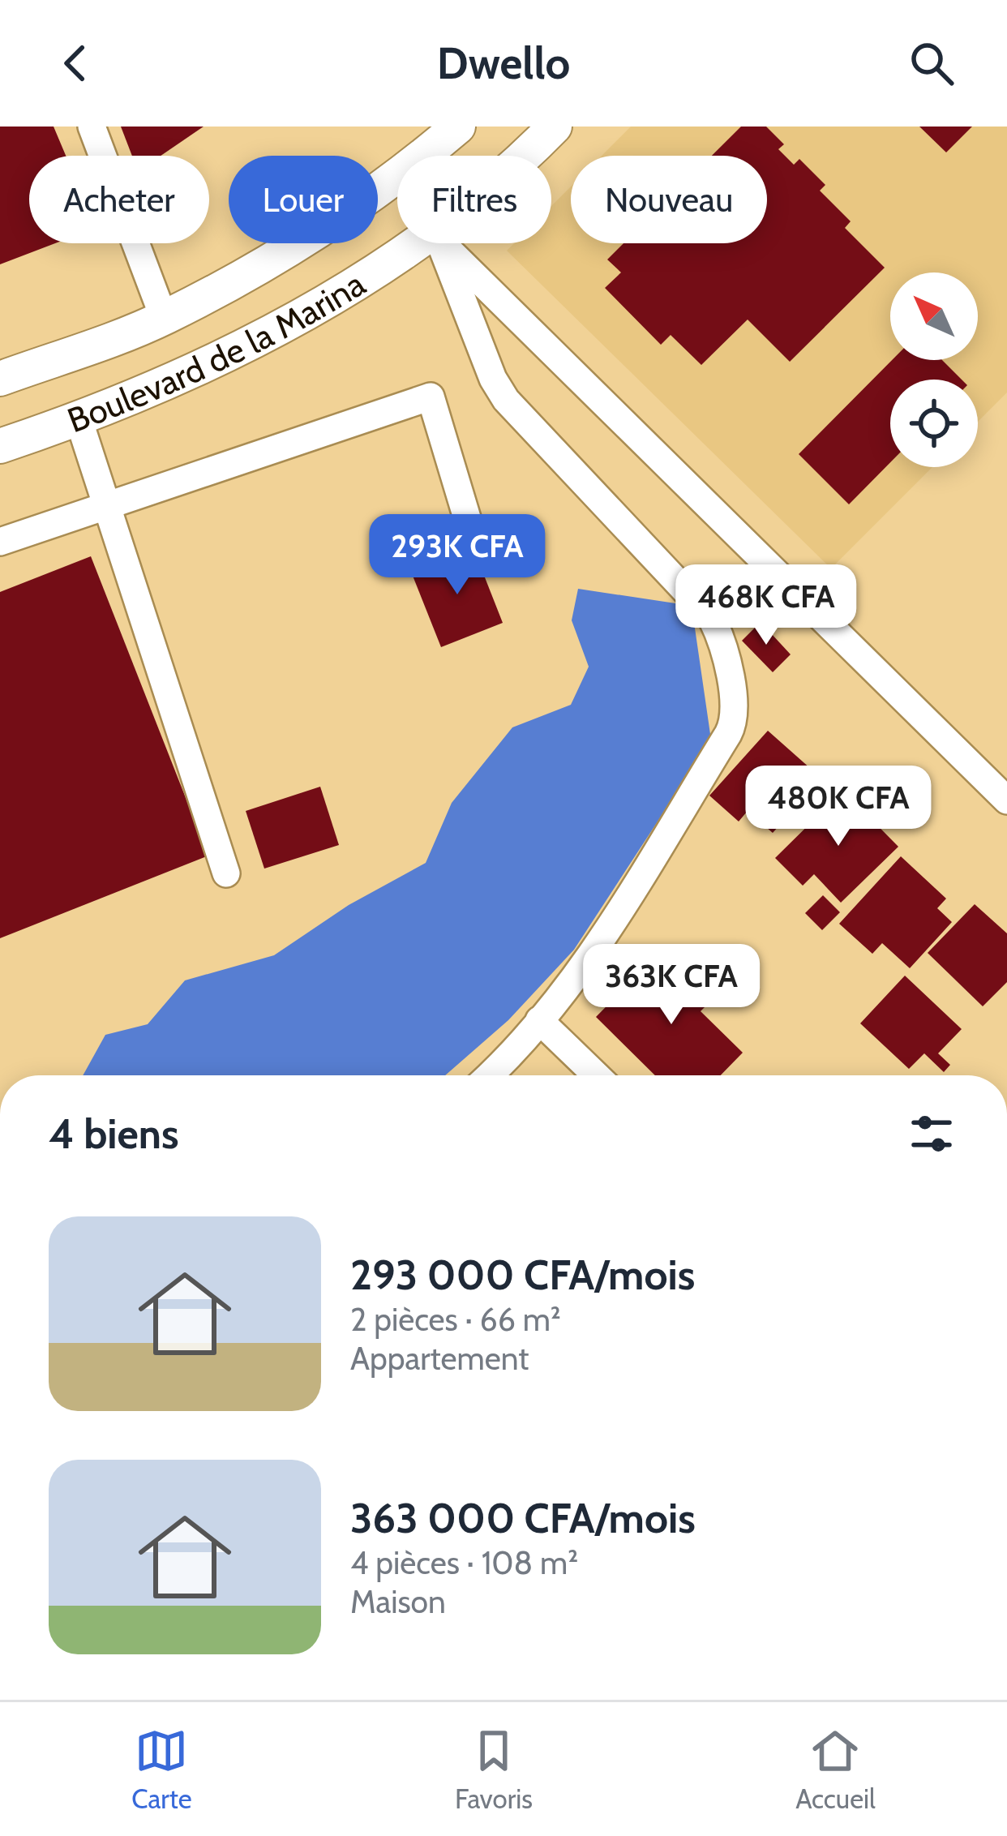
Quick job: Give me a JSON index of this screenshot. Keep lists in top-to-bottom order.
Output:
{
  "streets": {
    "main road": ["Boulevard de la Marina"]
  },
  "north": "top left",
  "page": {
    "header": "Dwello",
    "chip": [
      "Acheter",
      "Louer",
      "Filtres",
      "Nouveau"
    ],
    "price": [
      "293K CFA",
      "468K CFA",
      "480K CFA",
      "363K CFA"
    ],
    "heading": "4 biens",
    "list": [
      {
        "name": "293 000 CFA/mois",
        "note": "2 pièces · 66 m² · Appartement"
      },
      {
        "name": "363 000 CFA/mois",
        "note": "4 pièces · 108 m² · Maison"
      }
    ],
    "tabs": ["Carte", "Favoris", "Accueil"]
  }
}
